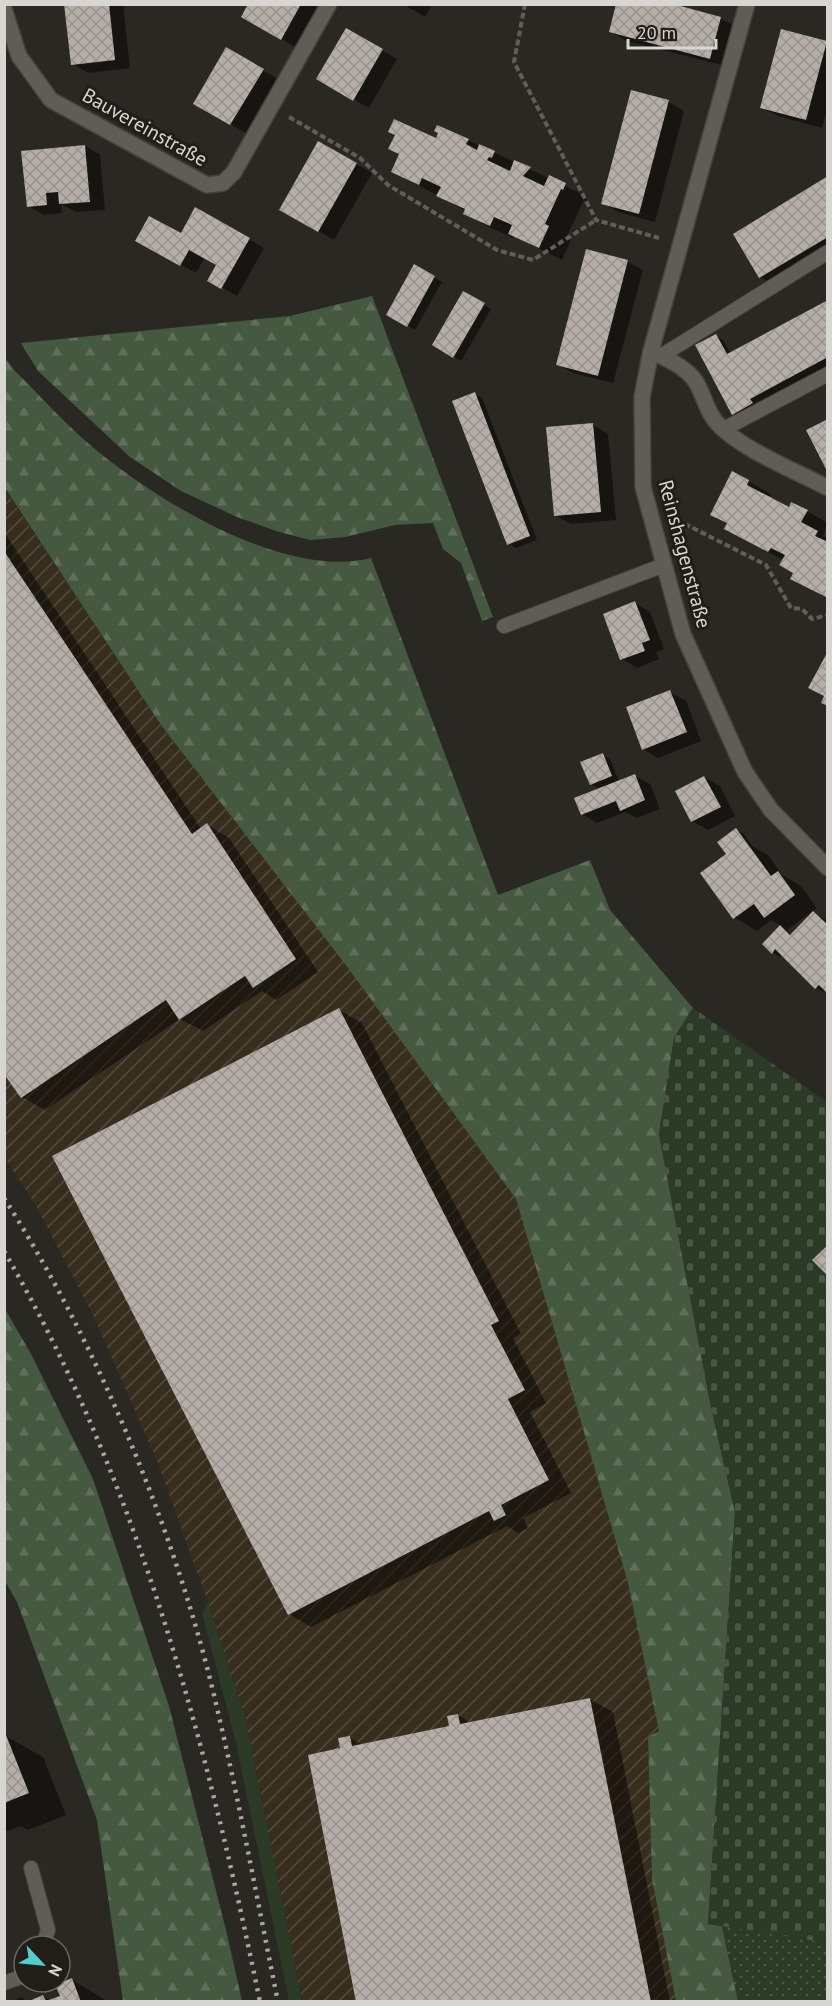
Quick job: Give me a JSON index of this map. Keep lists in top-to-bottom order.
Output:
{
  "streets": {
    "street": ["Bauvereinstraße", "Reinshagenstraße"]
  },
  "scale_bar": "20 m",
  "north": "bottom right"
}
